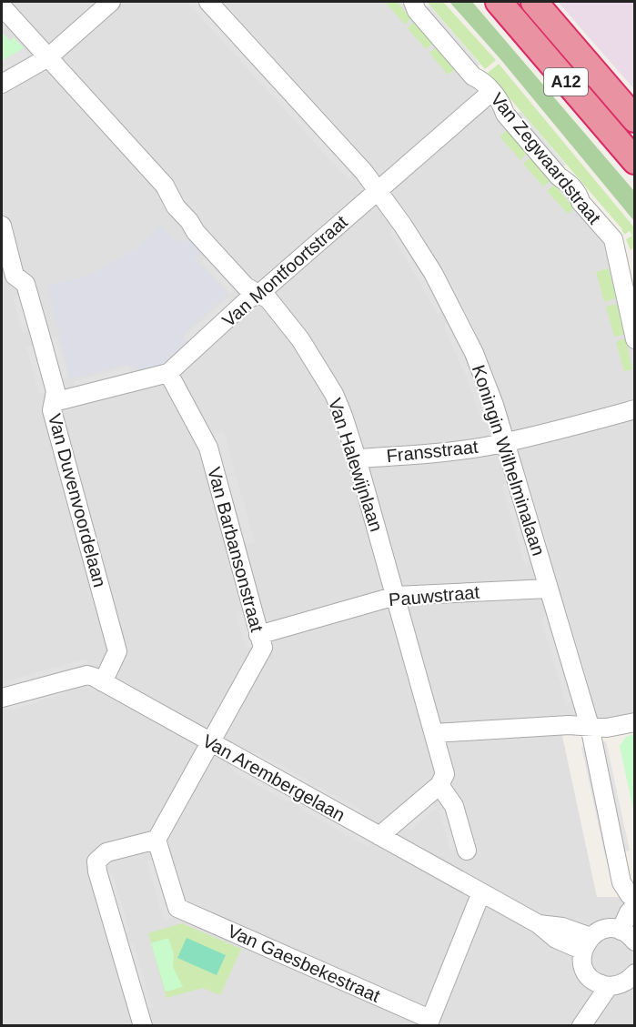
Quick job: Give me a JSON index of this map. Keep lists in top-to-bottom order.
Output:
{
  "streets": {
    "highway": ["A12"],
    "street": [
      "Van Zegwaardstraat",
      "Van Montfoortstraat",
      "Fransstraat",
      "Koningin Wilhelminalaan",
      "Van Halewijnlaan",
      "Van Duvenvoordelaan",
      "Van Barbansonstraat",
      "Pauwstraat",
      "Van Arembergelaan",
      "Van Gaesbekestraat"
    ]
  },
  "crossings": [
    ["Van Zegwaardstraat", "Van Montfoortstraat"],
    ["Van Montfoortstraat", "Koningin Wilhelminalaan"],
    ["Van Montfoortstraat", "Van Halewijnlaan"],
    ["Van Montfoortstraat", "Van Duvenvoordelaan"],
    ["Van Montfoortstraat", "Van Barbansonstraat"],
    ["Fransstraat", "Koningin Wilhelminalaan"],
    ["Fransstraat", "Van Halewijnlaan"],
    ["Koningin Wilhelminalaan", "Pauwstraat"],
    ["Van Halewijnlaan", "Pauwstraat"],
    ["Van Duvenvoordelaan", "Van Arembergelaan"],
    ["Van Barbansonstraat", "Pauwstraat"],
    ["Van Barbansonstraat", "Van Arembergelaan"],
    ["Van Barbansonstraat", "Van Gaesbekestraat"]
  ]
}
